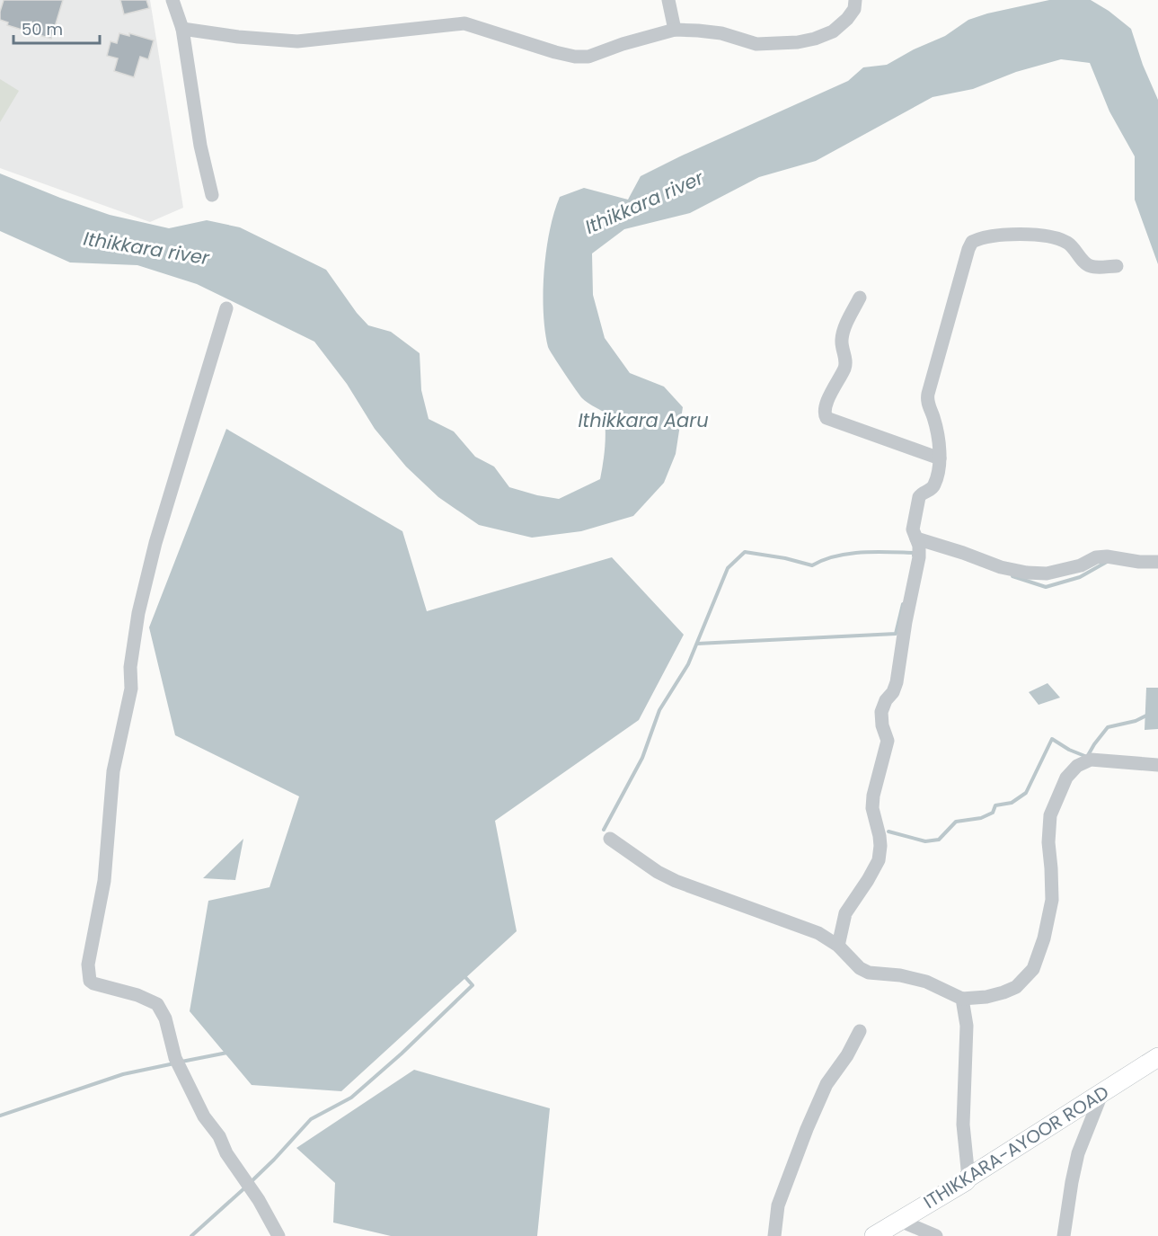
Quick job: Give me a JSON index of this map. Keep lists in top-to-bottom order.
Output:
{
  "streets": {
    "main road": ["ITHIKKARA-AYOOR ROAD"]
  },
  "water": ["Ithikkara river", "Ithikkara Aaru"],
  "scale_bar": "50 m"
}
